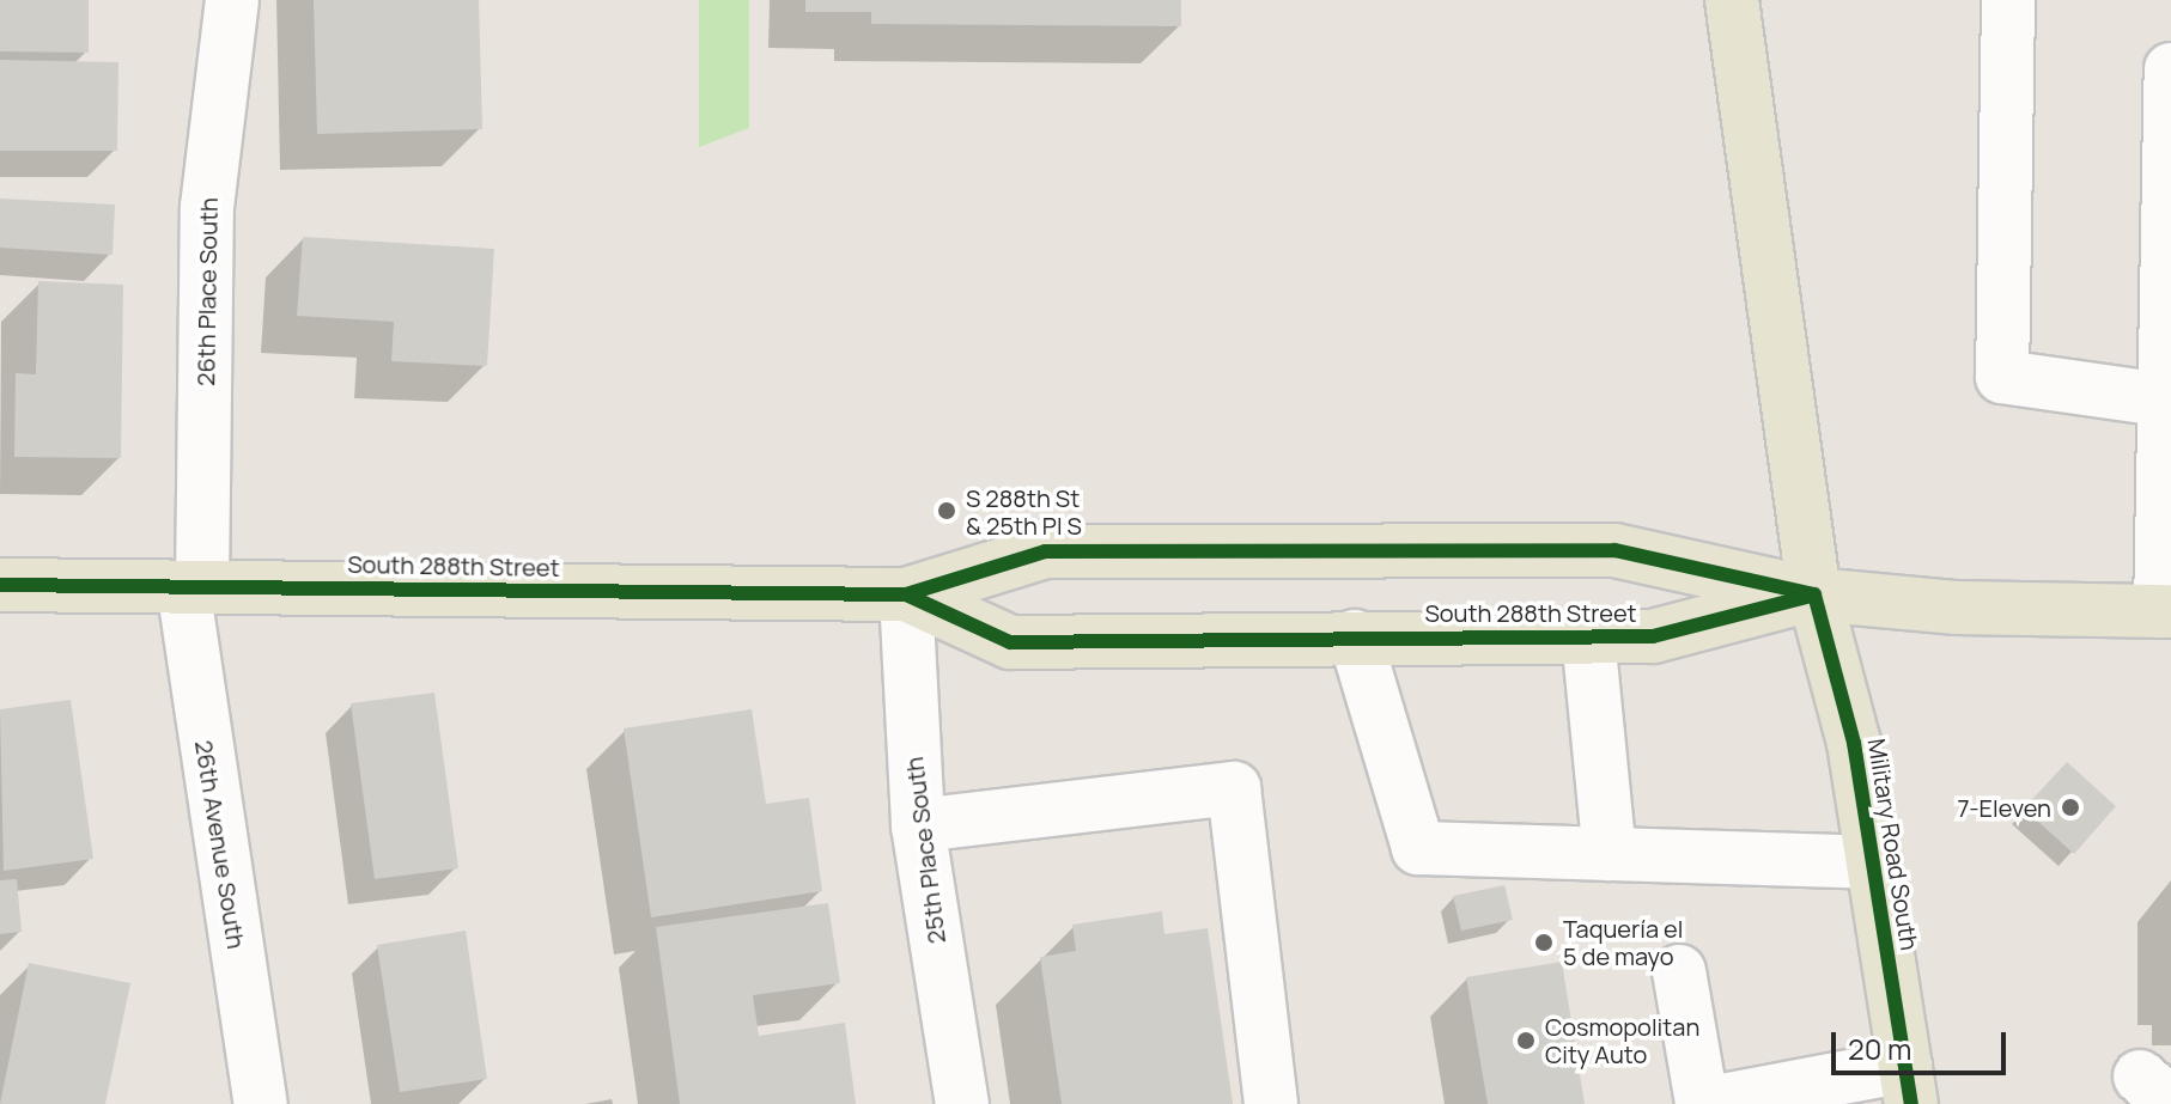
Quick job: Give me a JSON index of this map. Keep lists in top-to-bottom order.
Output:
{
  "streets": {
    "main road": ["South 288th Street", "Military Road South"],
    "street": ["26th Place South", "26th Avenue South", "25th Place South"]
  },
  "crossings": [
    ["26th Place South", "South 288th Street"],
    ["26th Place South", "26th Avenue South"],
    ["South 288th Street", "26th Avenue South"],
    ["South 288th Street", "Military Road South"],
    ["South 288th Street", "25th Place South"]
  ],
  "places": [
    "S 288th St & 25th Pl S",
    "7-Eleven",
    "Taquería el 5 de mayo",
    "Cosmopolitan City Auto"
  ],
  "scale_bar": "20 m"
}
